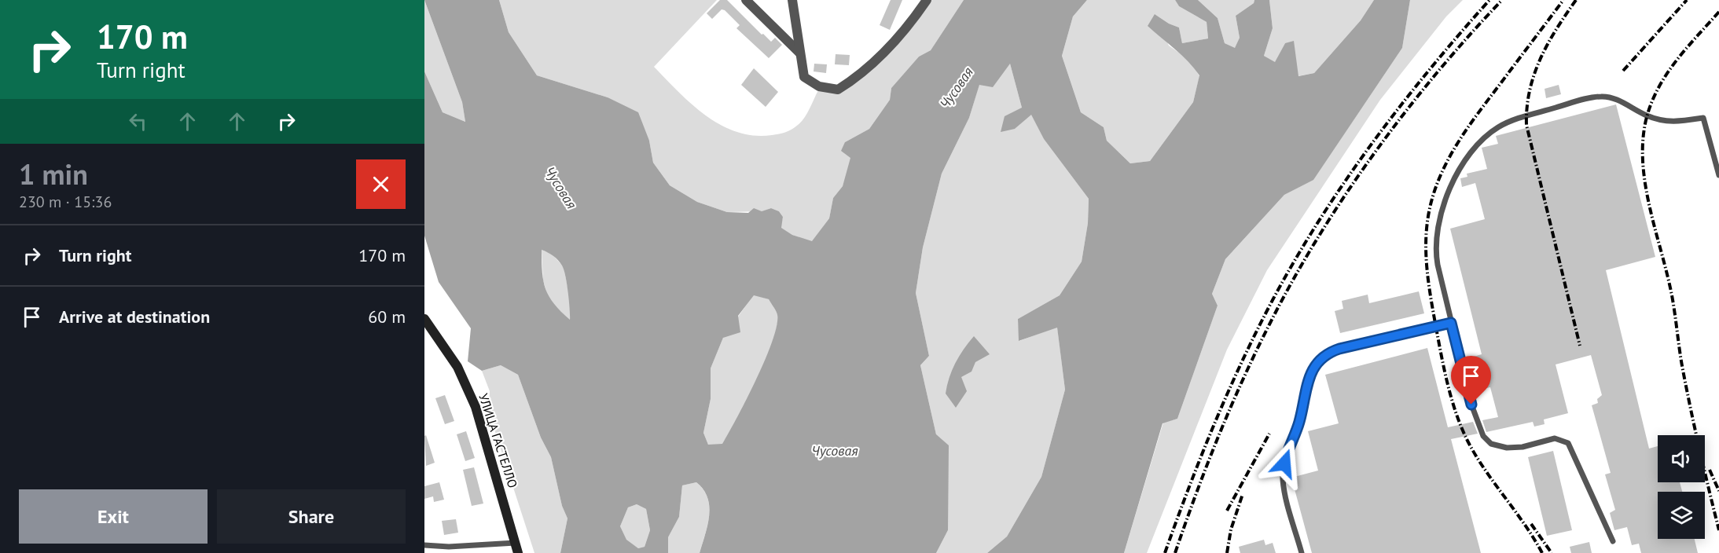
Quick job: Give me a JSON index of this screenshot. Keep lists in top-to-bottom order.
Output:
{
  "streets": {
    "street": ["УЛИЦА ГАСТЕЛЛО"]
  },
  "water": ["Чусовая"],
  "page": {
    "turn": ["170 m", "Turn right"],
    "heading": ["1 min", "230 m · 15:36"],
    "list": [
      {
        "name": "Turn right",
        "value": "170 m"
      },
      {
        "name": "Arrive at destination",
        "value": "60 m"
      }
    ],
    "buttons": ["Exit", "Share"]
  }
}
